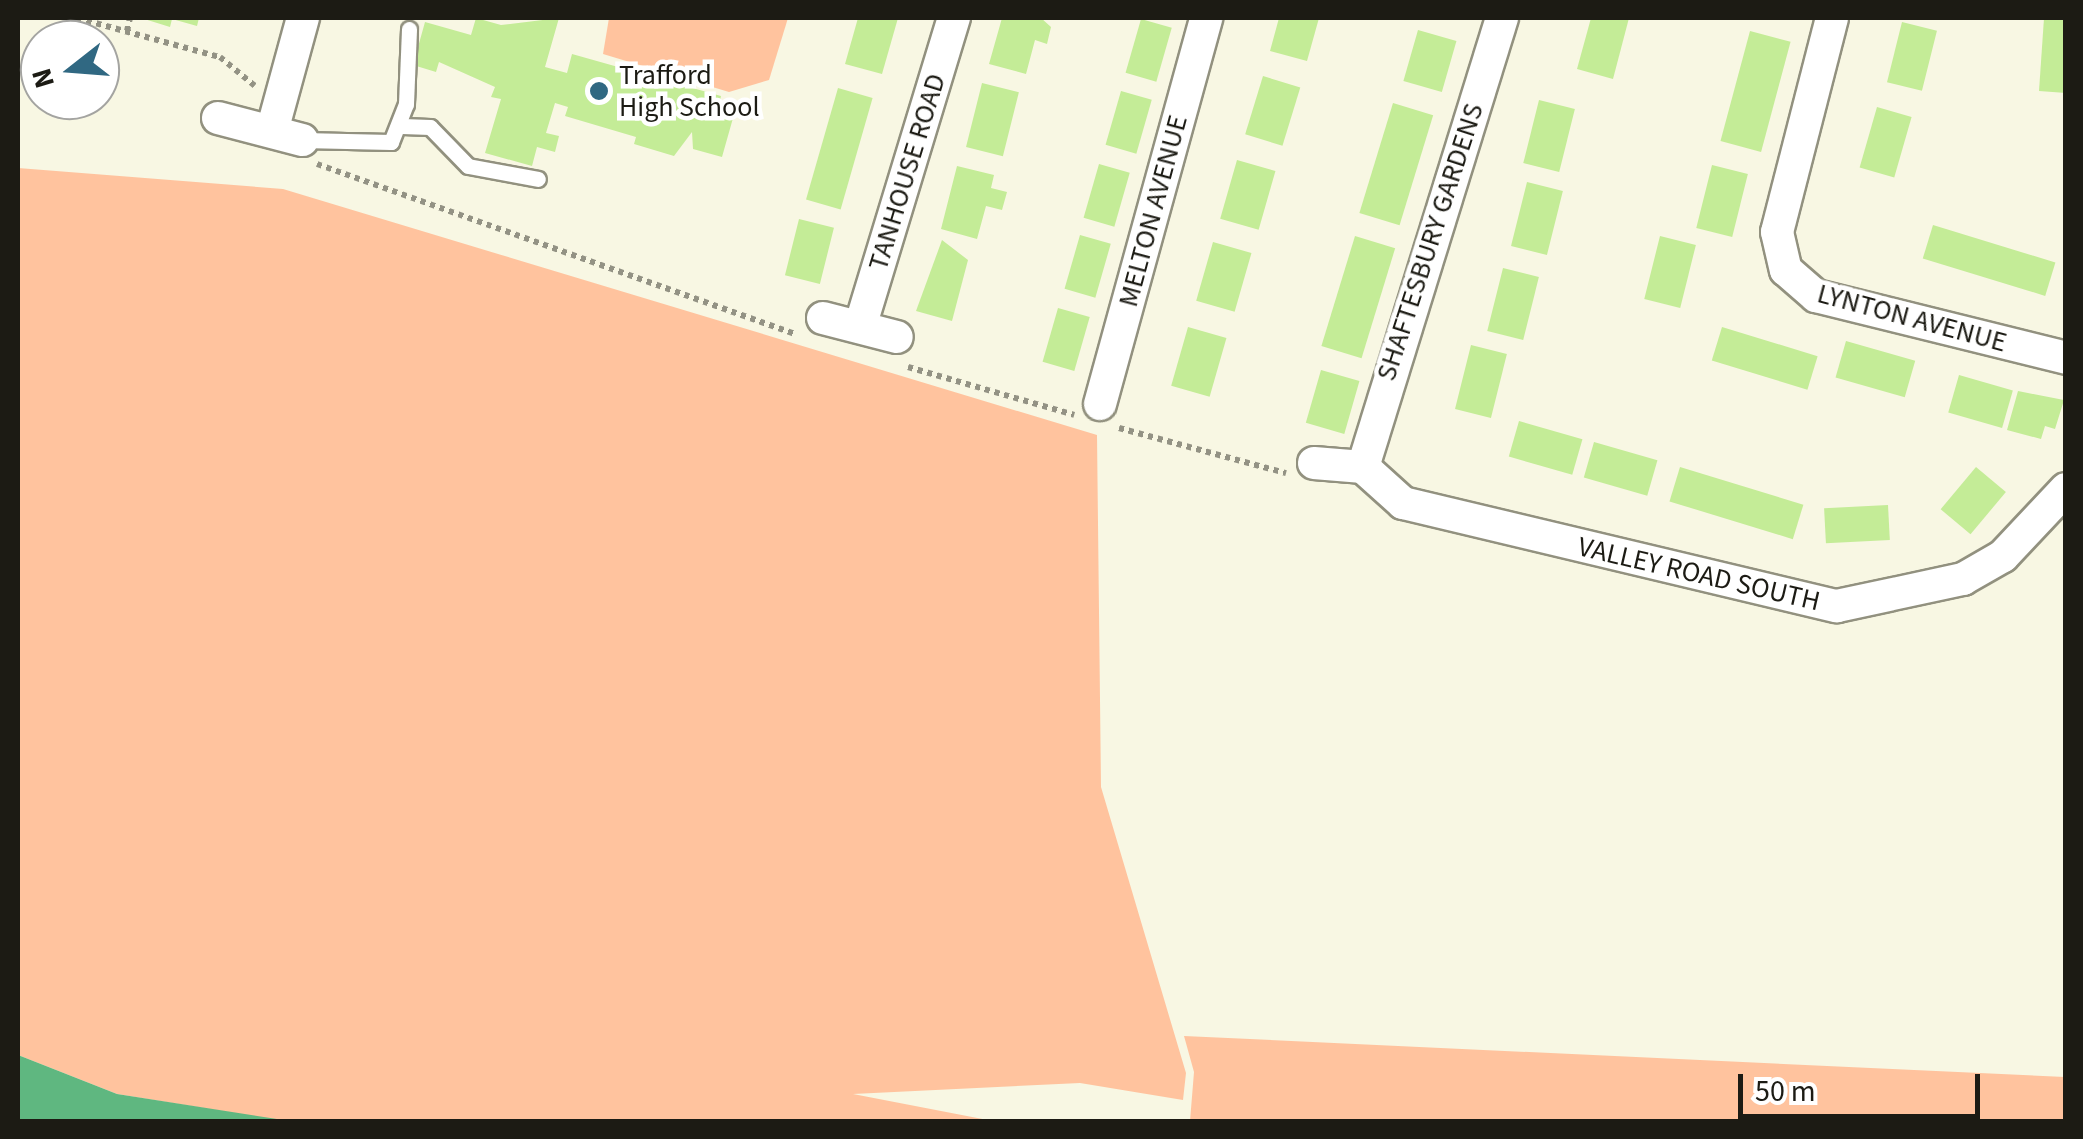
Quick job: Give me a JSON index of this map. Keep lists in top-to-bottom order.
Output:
{
  "streets": {
    "street": [
      "TANHOUSE ROAD",
      "MELTON AVENUE",
      "SHAFTESBURY GARDENS",
      "LYNTON AVENUE",
      "VALLEY ROAD SOUTH"
    ]
  },
  "crossings": [
    ["SHAFTESBURY GARDENS", "VALLEY ROAD SOUTH"]
  ],
  "places": ["Trafford High School"],
  "scale_bar": "50 m",
  "north": "left"
}
